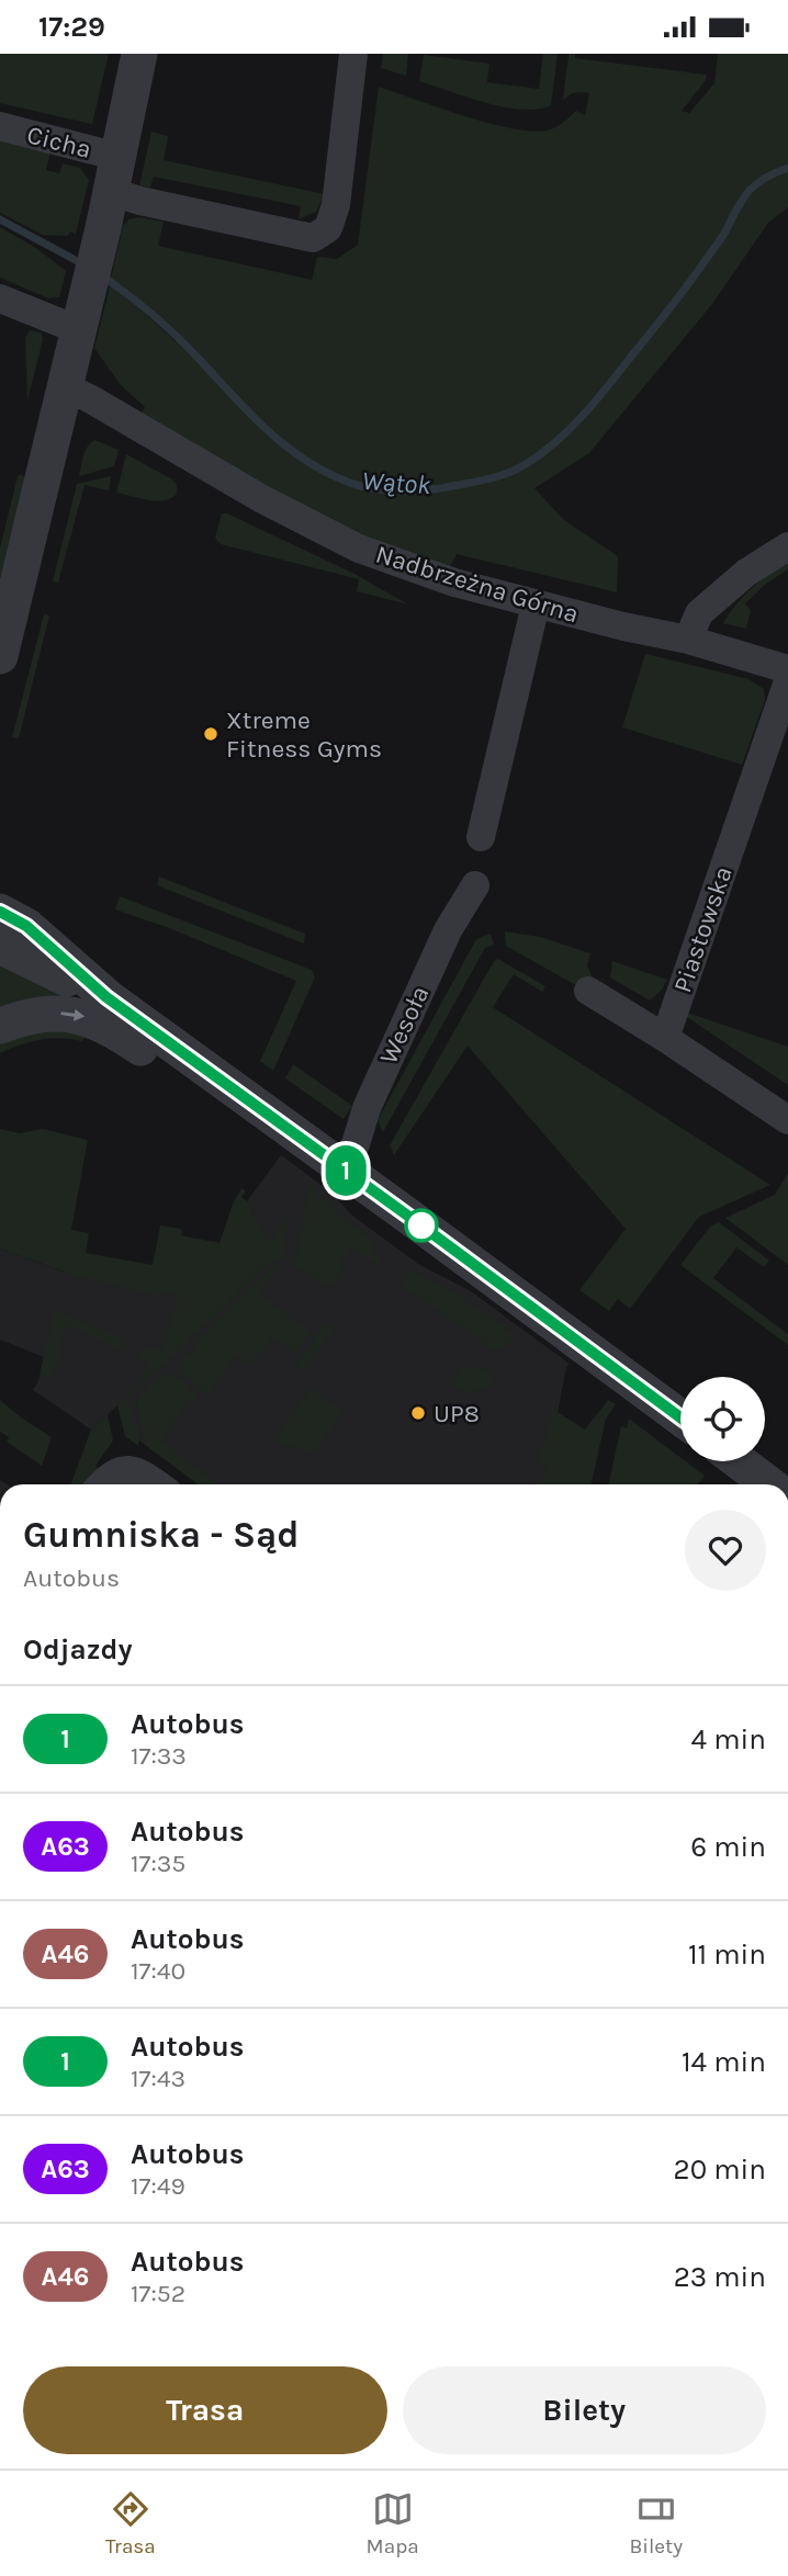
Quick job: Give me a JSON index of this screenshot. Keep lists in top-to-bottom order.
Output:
{
  "streets": {
    "street": [
      "Cicha",
      "Nadbrzeżna Górna",
      "Piastowska",
      "Wesoła"
    ]
  },
  "water": ["Wątok"],
  "places": ["Xtreme Fitness Gyms", "UP8"],
  "lines": ["bus line 1"],
  "page": {
    "status": "17:29",
    "on_map": "1",
    "heading": [
      ["Gumniska - Sąd", "Autobus"],
      "Odjazdy"
    ],
    "list": [
      {
        "mark": "1",
        "name": "Autobus",
        "note": "17:33",
        "value": "4 min"
      },
      {
        "mark": "A63",
        "name": "Autobus",
        "note": "17:35",
        "value": "6 min"
      },
      {
        "mark": "A46",
        "name": "Autobus",
        "note": "17:40",
        "value": "11 min"
      },
      {
        "mark": "1",
        "name": "Autobus",
        "note": "17:43",
        "value": "14 min"
      },
      {
        "mark": "A63",
        "name": "Autobus",
        "note": "17:49",
        "value": "20 min"
      },
      {
        "mark": "A46",
        "name": "Autobus",
        "note": "17:52",
        "value": "23 min"
      }
    ],
    "buttons": ["Trasa", "Bilety"],
    "tabs": ["Trasa", "Mapa", "Bilety"]
  }
}
